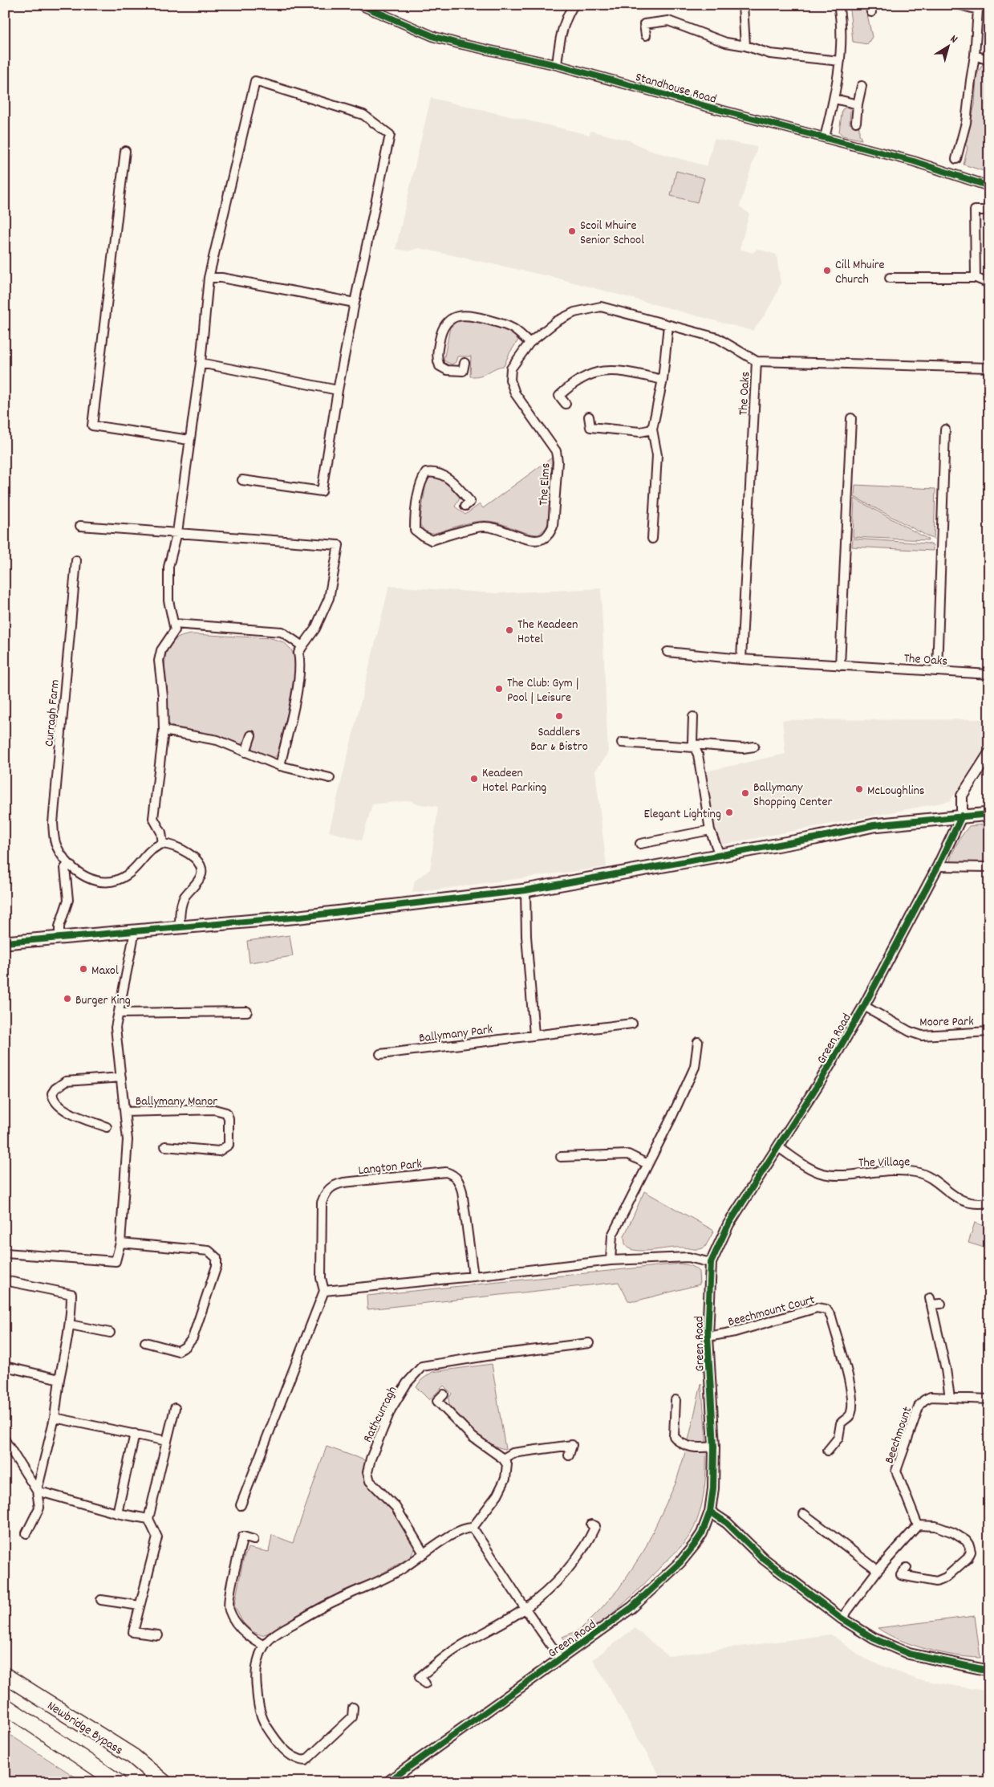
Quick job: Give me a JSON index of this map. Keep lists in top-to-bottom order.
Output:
{
  "streets": {
    "highway": ["Newbridge Bypass"],
    "street": [
      "Standhouse Road",
      "The Oaks",
      "The Elms",
      "Curragh Farm",
      "Moore Park",
      "Ballymany Park",
      "Green Road",
      "Ballymany Manor",
      "The Village",
      "Langton Park",
      "Beechmount Court",
      "Rathcurragh",
      "Beechmount"
    ]
  },
  "crossings": [
    ["The Oaks", "The Elms"],
    ["Moore Park", "Green Road"],
    ["Green Road", "The Village"],
    ["Green Road", "Beechmount Court"]
  ],
  "places": [
    "Scoil Mhuire Senior School",
    "Cill Mhuire Church",
    "The Keadeen Hotel",
    "The Club: Gym | Pool | Leisure",
    "Saddlers Bar & Bistro",
    "Keadeen Hotel Parking",
    "McLoughlins",
    "Ballymany Shopping Center",
    "Elegant Lighting",
    "Maxol",
    "Burger King"
  ],
  "north": "top right"
}
